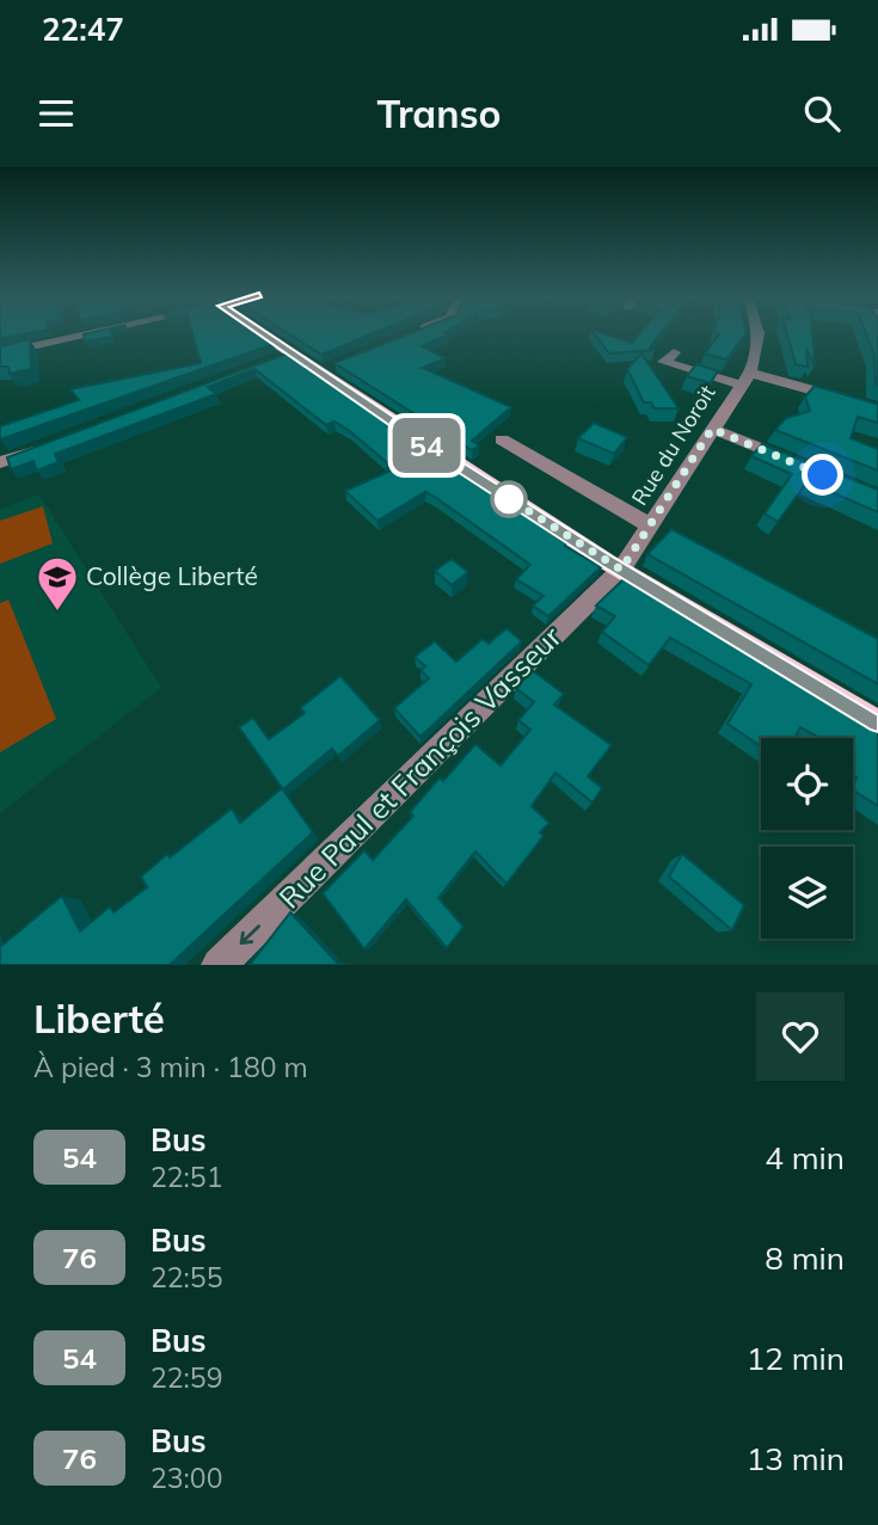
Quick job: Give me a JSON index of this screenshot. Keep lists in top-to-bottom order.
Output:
{
  "streets": {
    "street": ["Rue du Noroit", "Rue Paul et François Vasseur"]
  },
  "crossings": [
    ["Rue du Noroit", "Rue Paul et François Vasseur"]
  ],
  "one_way": ["Rue Paul et François Vasseur"],
  "places": {
    "school or university": ["Collège Liberté"]
  },
  "lines": ["bus line 54"],
  "page": {
    "status": "22:47",
    "header": "Transo",
    "on_map": "54",
    "heading": ["Liberté", "À pied · 3 min · 180 m"],
    "list": [
      {
        "mark": "54",
        "name": "Bus",
        "note": "22:51",
        "value": "4 min"
      },
      {
        "mark": "76",
        "name": "Bus",
        "note": "22:55",
        "value": "8 min"
      },
      {
        "mark": "54",
        "name": "Bus",
        "note": "22:59",
        "value": "12 min"
      },
      {
        "mark": "76",
        "name": "Bus",
        "note": "23:00",
        "value": "13 min"
      }
    ]
  }
}
